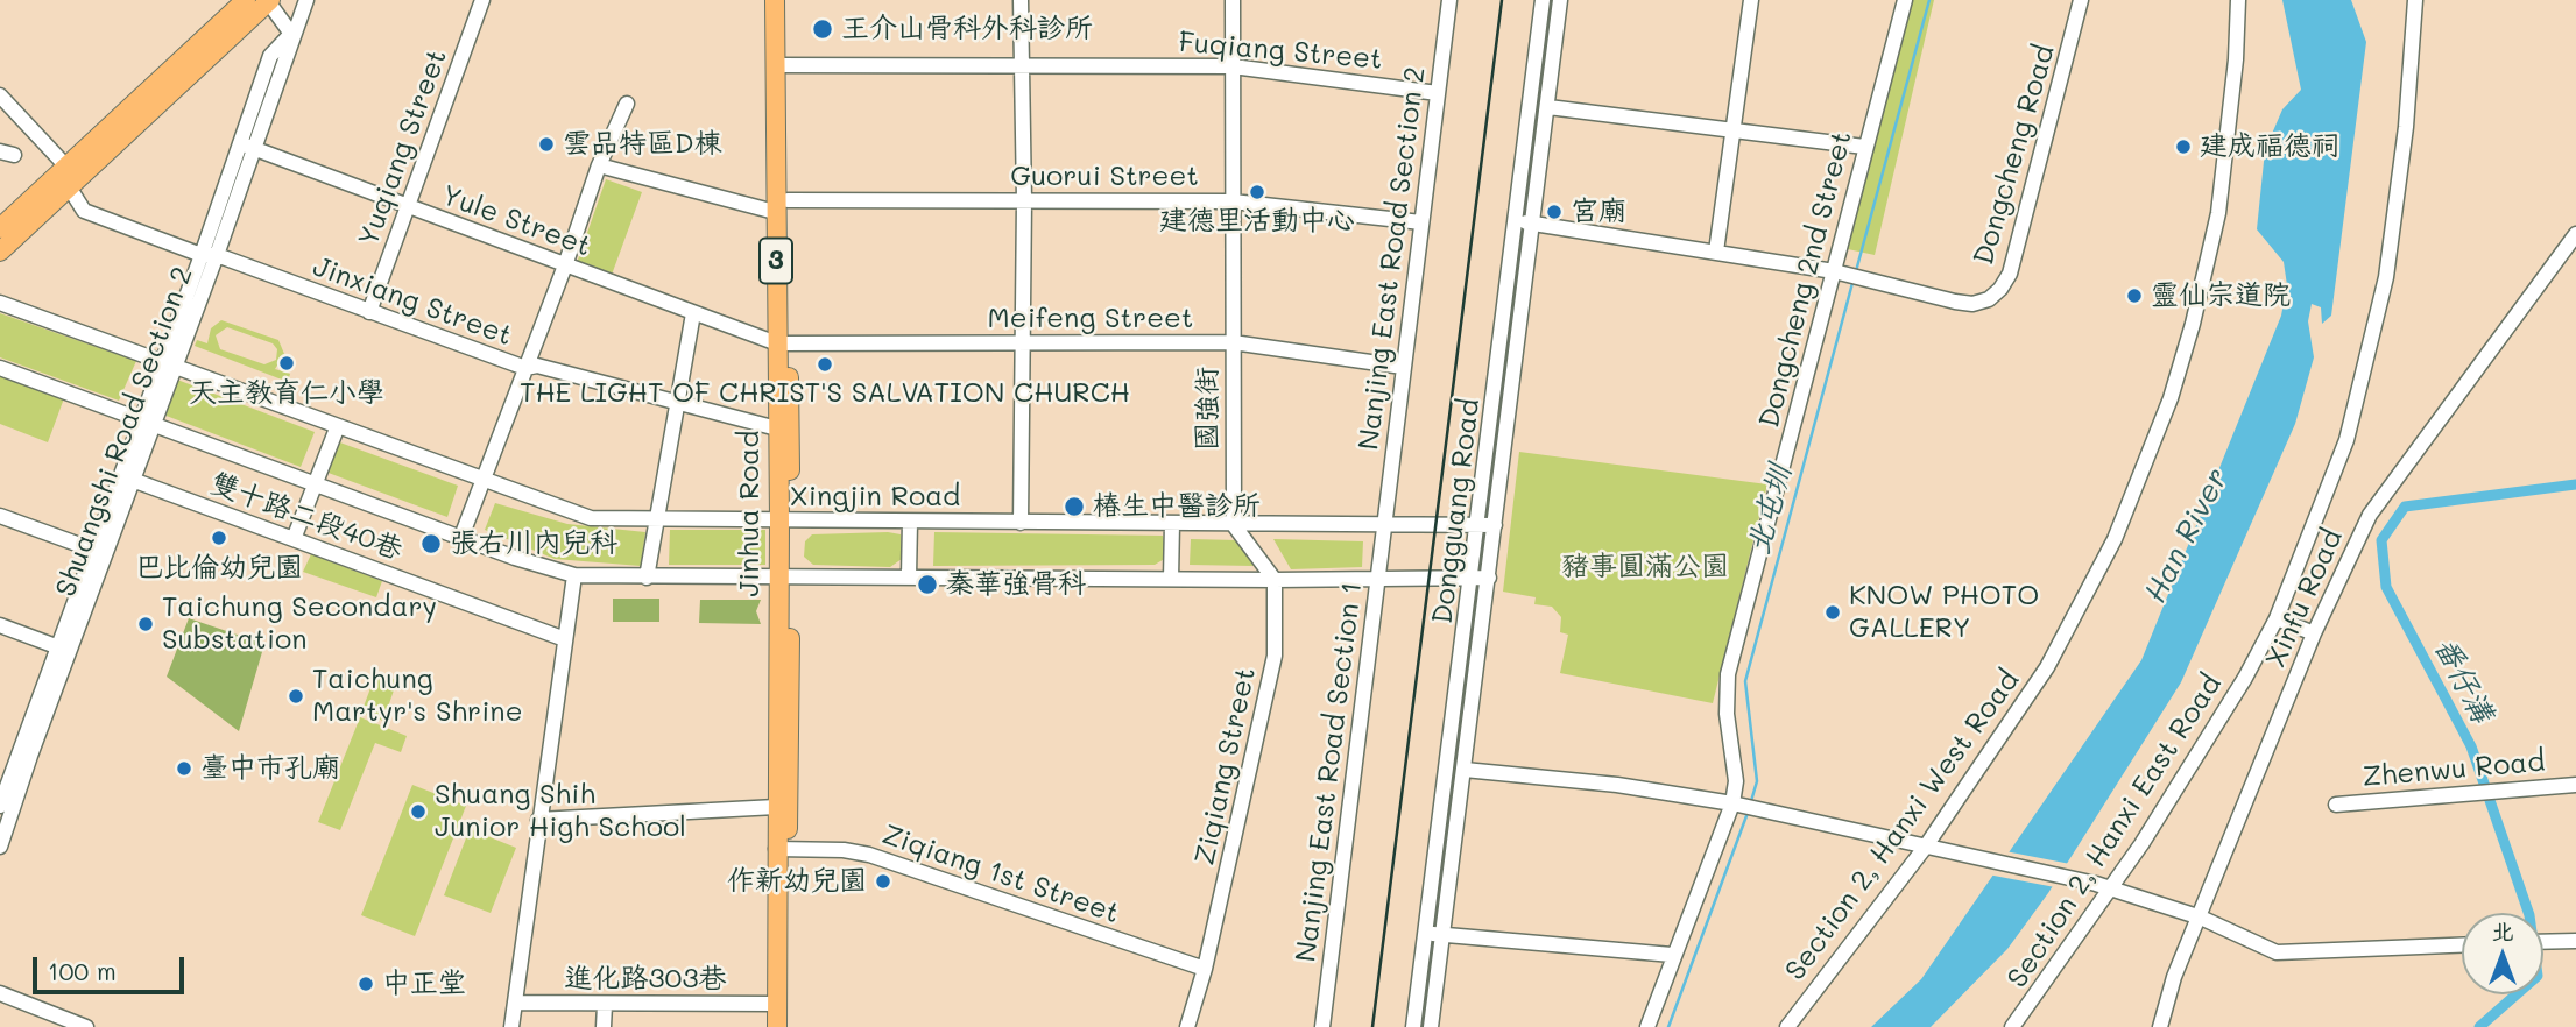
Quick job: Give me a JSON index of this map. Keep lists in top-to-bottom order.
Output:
{
  "streets": {
    "main road": ["3", "Jinhua Road"],
    "street": [
      "Fuqiang Street",
      "Yuqiang Street",
      "Dongcheng Road",
      "Guorui Street",
      "Yule Street",
      "Nanjing East Road Section 2",
      "Dongcheng 2nd Street",
      "Jinxiang Street",
      "Meifeng Street",
      "國強街",
      "Shuangshi Road Section 2",
      "Xingjin Road",
      "Dongguang Road",
      "雙十路二段40巷",
      "Xinfu Road",
      "Ziqiang Street",
      "Zhenwu Road",
      "Nanjing East Road Section 1",
      "Section 2, Hanxi West Road",
      "Section 2, Hanxi East Road",
      "Ziqiang 1st Street",
      "進化路303巷"
    ]
  },
  "crossings": [
    ["Fuqiang Street", "Nanjing East Road Section 2"],
    ["Fuqiang Street", "國強街"],
    ["Fuqiang Street", "Jinhua Road"],
    ["Yuqiang Street", "Yule Street"],
    ["Yuqiang Street", "Jinxiang Street"],
    ["Dongcheng Road", "Dongcheng 2nd Street"],
    ["Guorui Street", "Nanjing East Road Section 2"],
    ["Guorui Street", "國強街"],
    ["Guorui Street", "Jinhua Road"],
    ["Yule Street", "Meifeng Street"],
    ["Yule Street", "Shuangshi Road Section 2"],
    ["Yule Street", "Jinhua Road"],
    ["Nanjing East Road Section 2", "Meifeng Street"],
    ["Nanjing East Road Section 2", "Xingjin Road"],
    ["Nanjing East Road Section 2", "Nanjing East Road Section 1"],
    ["Jinxiang Street", "Shuangshi Road Section 2"],
    ["Jinxiang Street", "Jinhua Road"],
    ["Meifeng Street", "國強街"],
    ["Meifeng Street", "Jinhua Road"],
    ["國強街", "Xingjin Road"],
    ["Shuangshi Road Section 2", "Xingjin Road"],
    ["Shuangshi Road Section 2", "雙十路二段40巷"],
    ["Xingjin Road", "Dongguang Road"],
    ["Xingjin Road", "Jinhua Road"],
    ["Xingjin Road", "Nanjing East Road Section 1"],
    ["Jinhua Road", "Ziqiang 1st Street"],
    ["Jinhua Road", "進化路303巷"],
    ["Ziqiang Street", "Ziqiang 1st Street"]
  ],
  "water": ["北屯圳", "Han River", "番仔溝"],
  "parks": ["豬事圓滿公園"],
  "places": [
    "王介山骨科外科診所",
    "雲品特區D棟",
    "建成福德祠",
    "建德里活動中心",
    "宮廟",
    "靈仙宗道院",
    "天主教育仁小學",
    "THE LIGHT OF CHRIST'S SALVATION CHURCH",
    "椿生中醫診所",
    "巴比倫幼兒園",
    "張右川內兒科",
    "秦華強骨科",
    "KNOW PHOTO GALLERY",
    "Taichung Secondary Substation",
    "Taichung Martyr's Shrine",
    "臺中市孔廟",
    "Shuang Shih Junior High School",
    "作新幼兒園",
    "中正堂"
  ],
  "scale_bar": "100 m",
  "north": "top"
}
